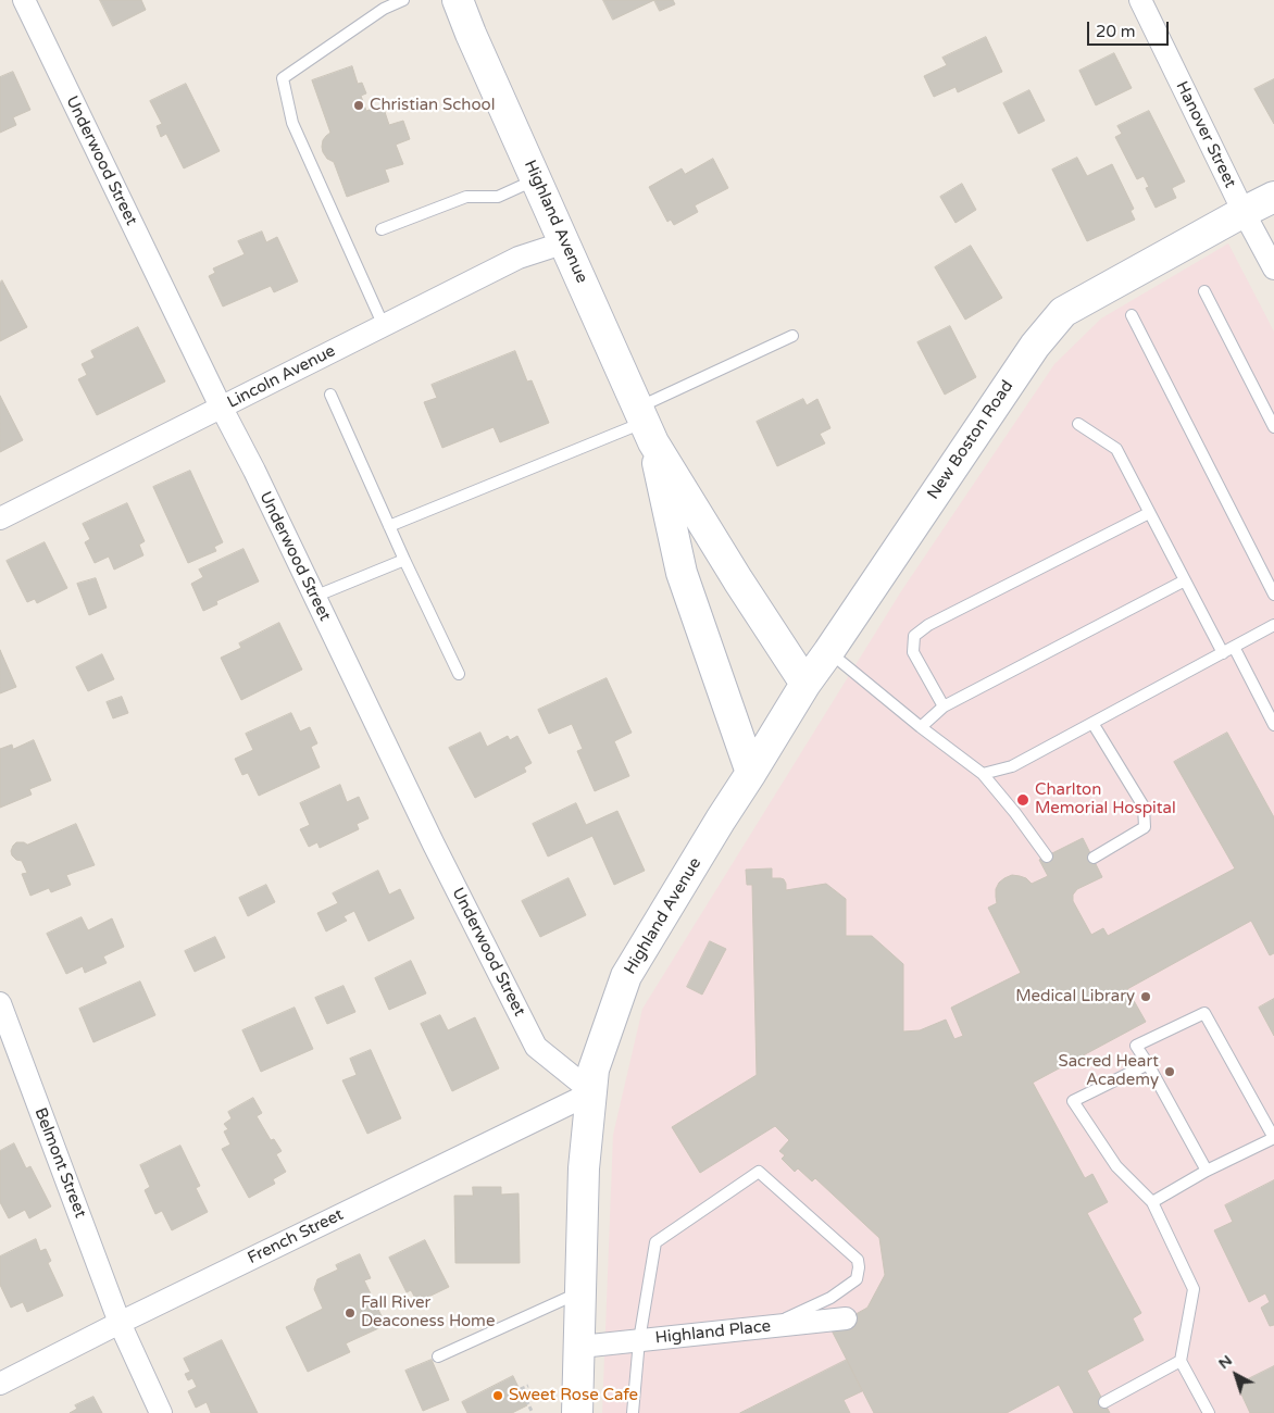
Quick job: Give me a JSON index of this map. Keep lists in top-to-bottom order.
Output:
{
  "streets": {
    "street": [
      "Hanover Street",
      "Underwood Street",
      "Highland Avenue",
      "Lincoln Avenue",
      "New Boston Road",
      "Belmont Street",
      "French Street",
      "Highland Place"
    ]
  },
  "crossings": [
    ["Hanover Street", "New Boston Road"],
    ["Underwood Street", "Highland Avenue"],
    ["Underwood Street", "Lincoln Avenue"],
    ["Underwood Street", "French Street"],
    ["Highland Avenue", "Lincoln Avenue"],
    ["Highland Avenue", "New Boston Road"],
    ["Highland Avenue", "French Street"],
    ["Highland Avenue", "Highland Place"],
    ["Belmont Street", "French Street"]
  ],
  "places": [
    "Christian School",
    "Charlton Memorial Hospital",
    "Medical Library",
    "Sacred Heart Academy",
    "Fall River Deaconess Home",
    "Sweet Rose Cafe"
  ],
  "scale_bar": "20 m",
  "north": "top left"
}
